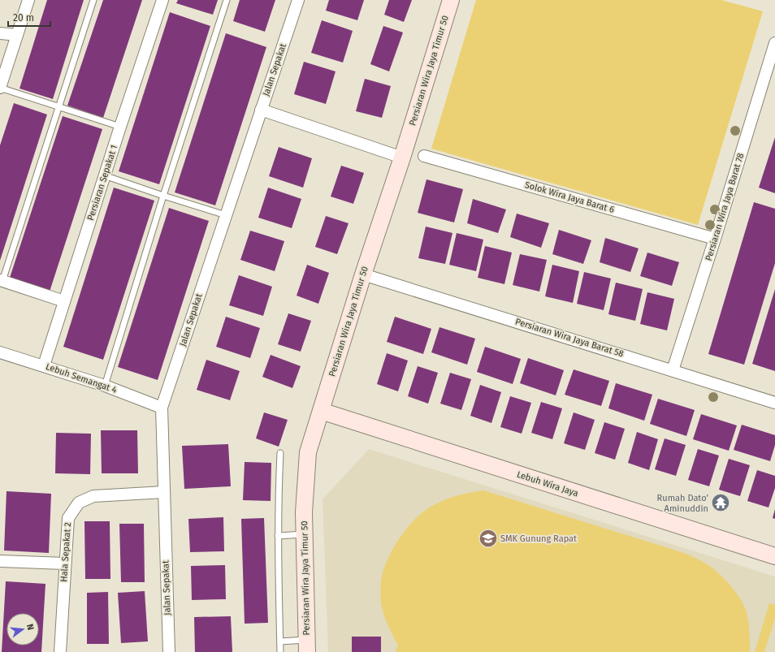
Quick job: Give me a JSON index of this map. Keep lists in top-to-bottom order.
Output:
{
  "streets": {
    "street": [
      "Jalan Sepakat",
      "Persiaran Wira Jaya Timur 50",
      "Persiaran Sepakat 1",
      "Solok Wira Jaya Barat 6",
      "Persiaran Wira Jaya Barat 78",
      "Persiaran Wira Jaya Barat 58",
      "Lebuh Semangat 4",
      "Lebuh Wira Jaya",
      "Hala Sepakat 2"
    ]
  },
  "crossings": [
    ["Jalan Sepakat", "Lebuh Semangat 4"],
    ["Jalan Sepakat", "Hala Sepakat 2"],
    ["Persiaran Wira Jaya Timur 50", "Persiaran Wira Jaya Barat 58"],
    ["Persiaran Wira Jaya Timur 50", "Lebuh Wira Jaya"],
    ["Persiaran Sepakat 1", "Lebuh Semangat 4"],
    ["Solok Wira Jaya Barat 6", "Persiaran Wira Jaya Barat 78"],
    ["Persiaran Wira Jaya Barat 78", "Persiaran Wira Jaya Barat 58"]
  ],
  "places": {
    "temple": ["Rumah Dato’ Aminuddin"],
    "school or university": ["SMK Gunung Rapat"]
  },
  "scale_bar": "20 m",
  "north": "right"
}
